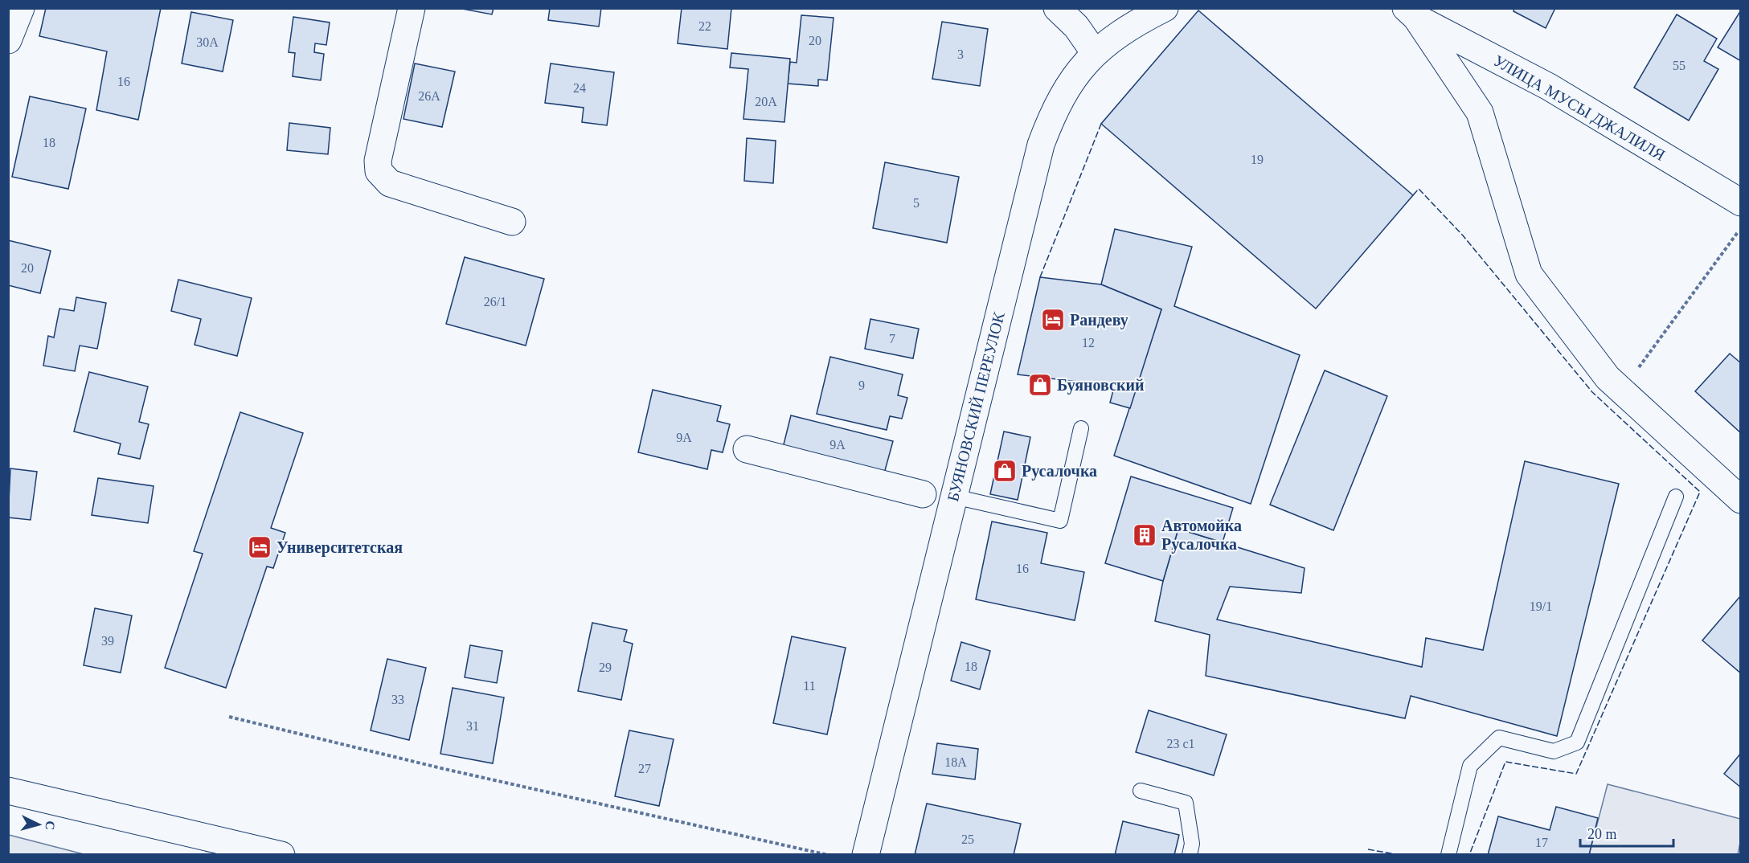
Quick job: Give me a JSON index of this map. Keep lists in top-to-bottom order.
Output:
{
  "streets": {
    "street": ["УЛИЦА МУСЫ ДЖАЛИЛЯ", "БУЯНОВСКИЙ ПЕРЕУЛОК"]
  },
  "places": {
    "hotel": ["Рандеву", "Университетская"],
    "shop": ["Буяновский", "Русалочка"],
    "building": ["Автомойка Русалочка"]
  },
  "house_numbers": [
    "22",
    "20",
    "30А",
    "3",
    "55",
    "16",
    "24",
    "26А",
    "20А",
    "18",
    "19",
    "5",
    "20",
    "26/1",
    "7",
    "12",
    "9",
    "9А",
    "9А",
    "16",
    "19/1",
    "39",
    "18",
    "29",
    "11",
    "33",
    "31",
    "23 с1",
    "18А",
    "27",
    "25",
    "17"
  ],
  "scale_bar": "20 m",
  "north": "right"
}
